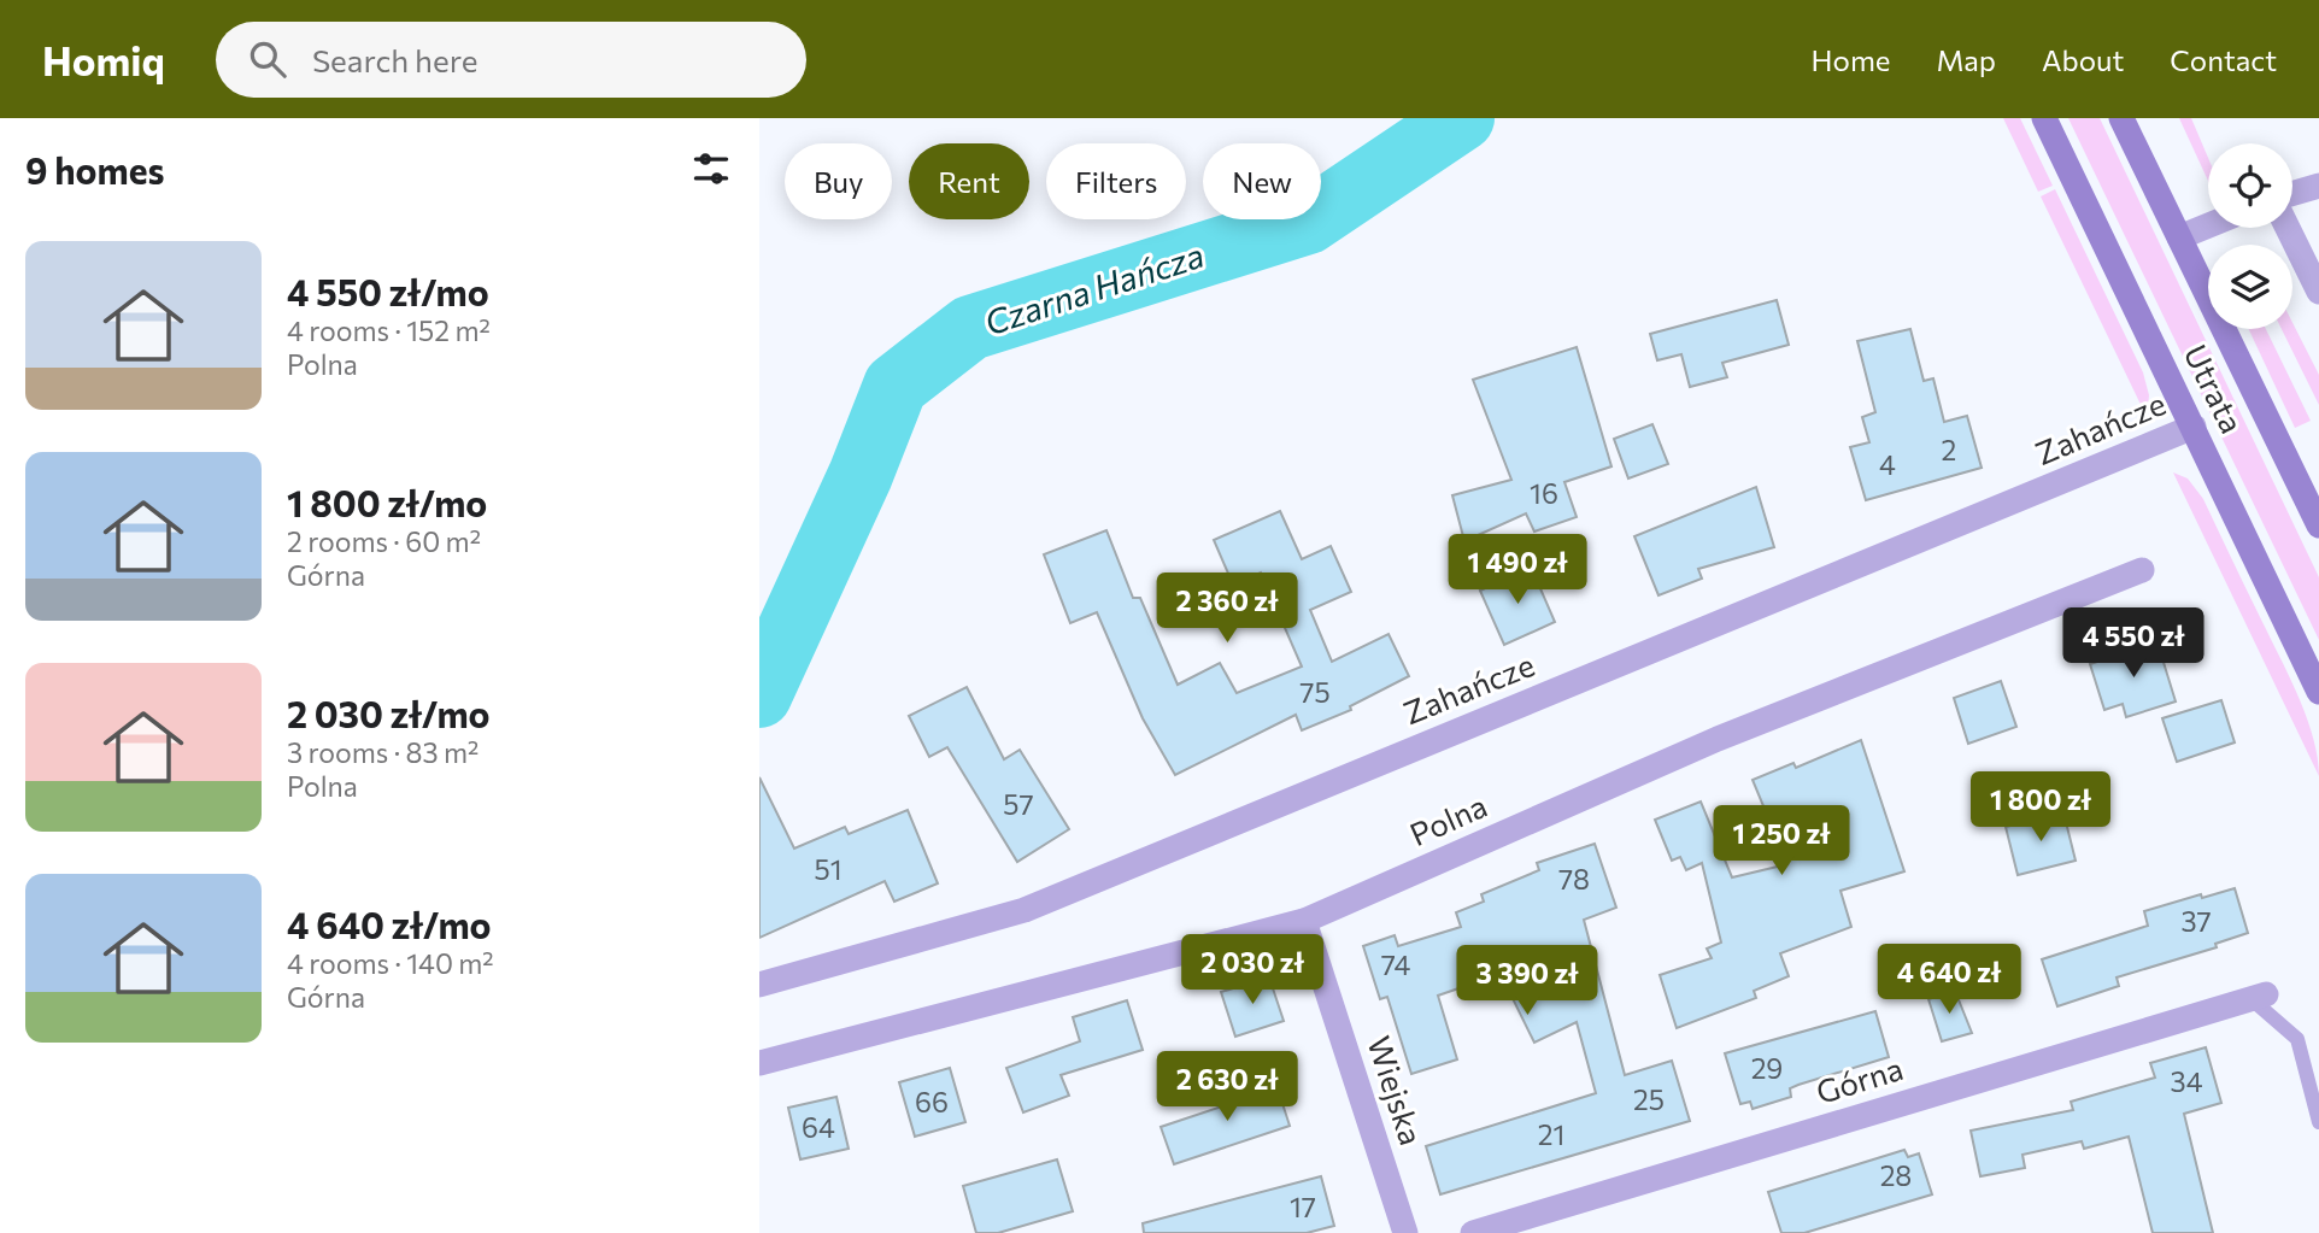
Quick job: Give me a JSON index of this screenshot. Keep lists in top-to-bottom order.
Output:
{
  "streets": {
    "main road": ["Utrata"],
    "street": [
      "Zahańcze",
      "Polna",
      "Górna",
      "Wiejska"
    ]
  },
  "crossings": [
    ["Utrata", "Zahańcze"],
    ["Polna", "Wiejska"]
  ],
  "water": ["Czarna Hańcza"],
  "house_numbers": [
    "2",
    "4",
    "16",
    "75",
    "57",
    "51",
    "78",
    "37",
    "74",
    "29",
    "34",
    "25",
    "66",
    "64",
    "21",
    "28",
    "17"
  ],
  "page": {
    "header": "Homiq",
    "search": "Search here",
    "nav": [
      "Home",
      "Map",
      "About",
      "Contact"
    ],
    "heading": "9 homes",
    "chip": [
      "Buy",
      "Rent",
      "Filters",
      "New"
    ],
    "list": [
      {
        "name": "4 550 zł/mo",
        "note": "4 rooms · 152 m² · Polna"
      },
      {
        "name": "1 800 zł/mo",
        "note": "2 rooms · 60 m² · Górna"
      },
      {
        "name": "2 030 zł/mo",
        "note": "3 rooms · 83 m² · Polna"
      },
      {
        "name": "4 640 zł/mo",
        "note": "4 rooms · 140 m² · Górna"
      }
    ],
    "price": [
      "1 490 zł",
      "2 360 zł",
      "4 550 zł",
      "1 800 zł",
      "1 250 zł",
      "2 030 zł",
      "4 640 zł",
      "3 390 zł",
      "2 630 zł"
    ]
  }
}
